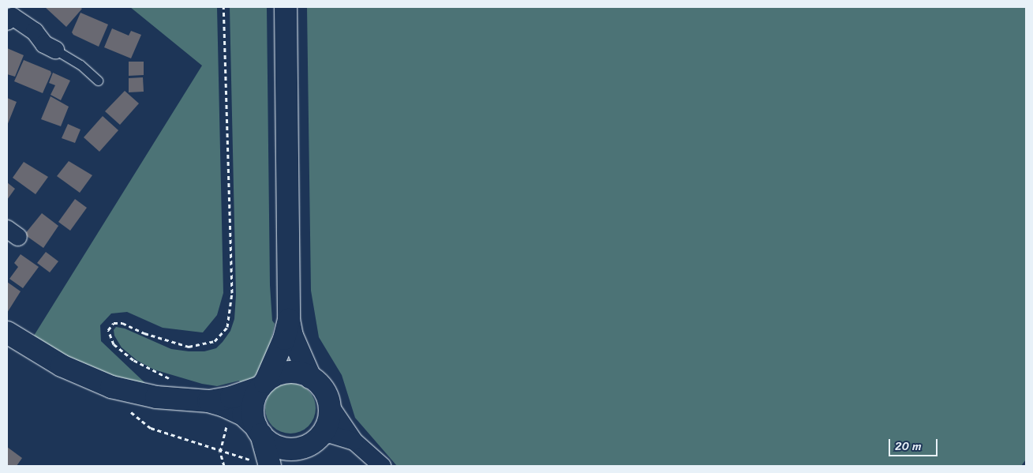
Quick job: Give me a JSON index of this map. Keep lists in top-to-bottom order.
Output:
{
  "scale_bar": "20 m"
}
